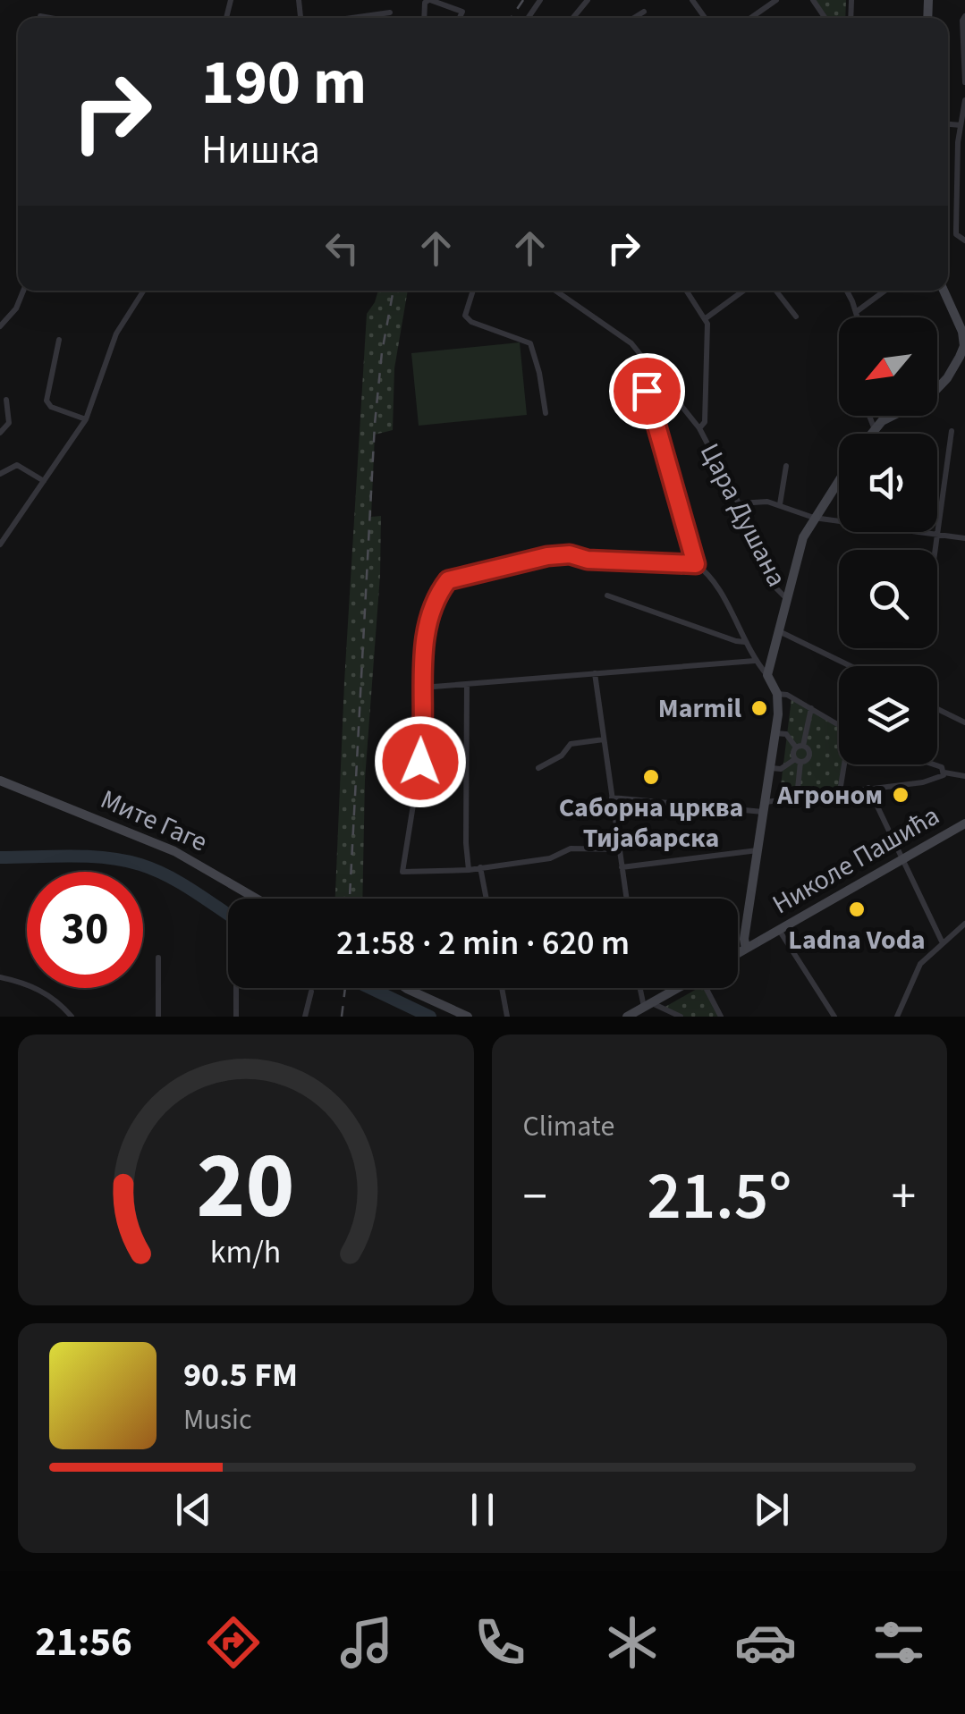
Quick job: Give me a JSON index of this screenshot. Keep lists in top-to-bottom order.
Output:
{
  "streets": {
    "main road": ["Мите Гаге", "Николе Пашића"],
    "street": ["Цара Душана"]
  },
  "places": [
    "Marmil",
    "Саборна црква Тијабарска",
    "Агроном",
    "Ladna Voda"
  ],
  "north": "bottom left",
  "page": {
    "turn": ["190 m", "Нишка"],
    "limit": "30",
    "trip": "21:58 · 2 min · 620 m",
    "tile": "Climate",
    "heat": ["−", "21.5°", "+"],
    "song": ["90.5 FM", "Music"],
    "tabs": "21:56",
    "gauge": ["20", "km/h"]
  }
}
